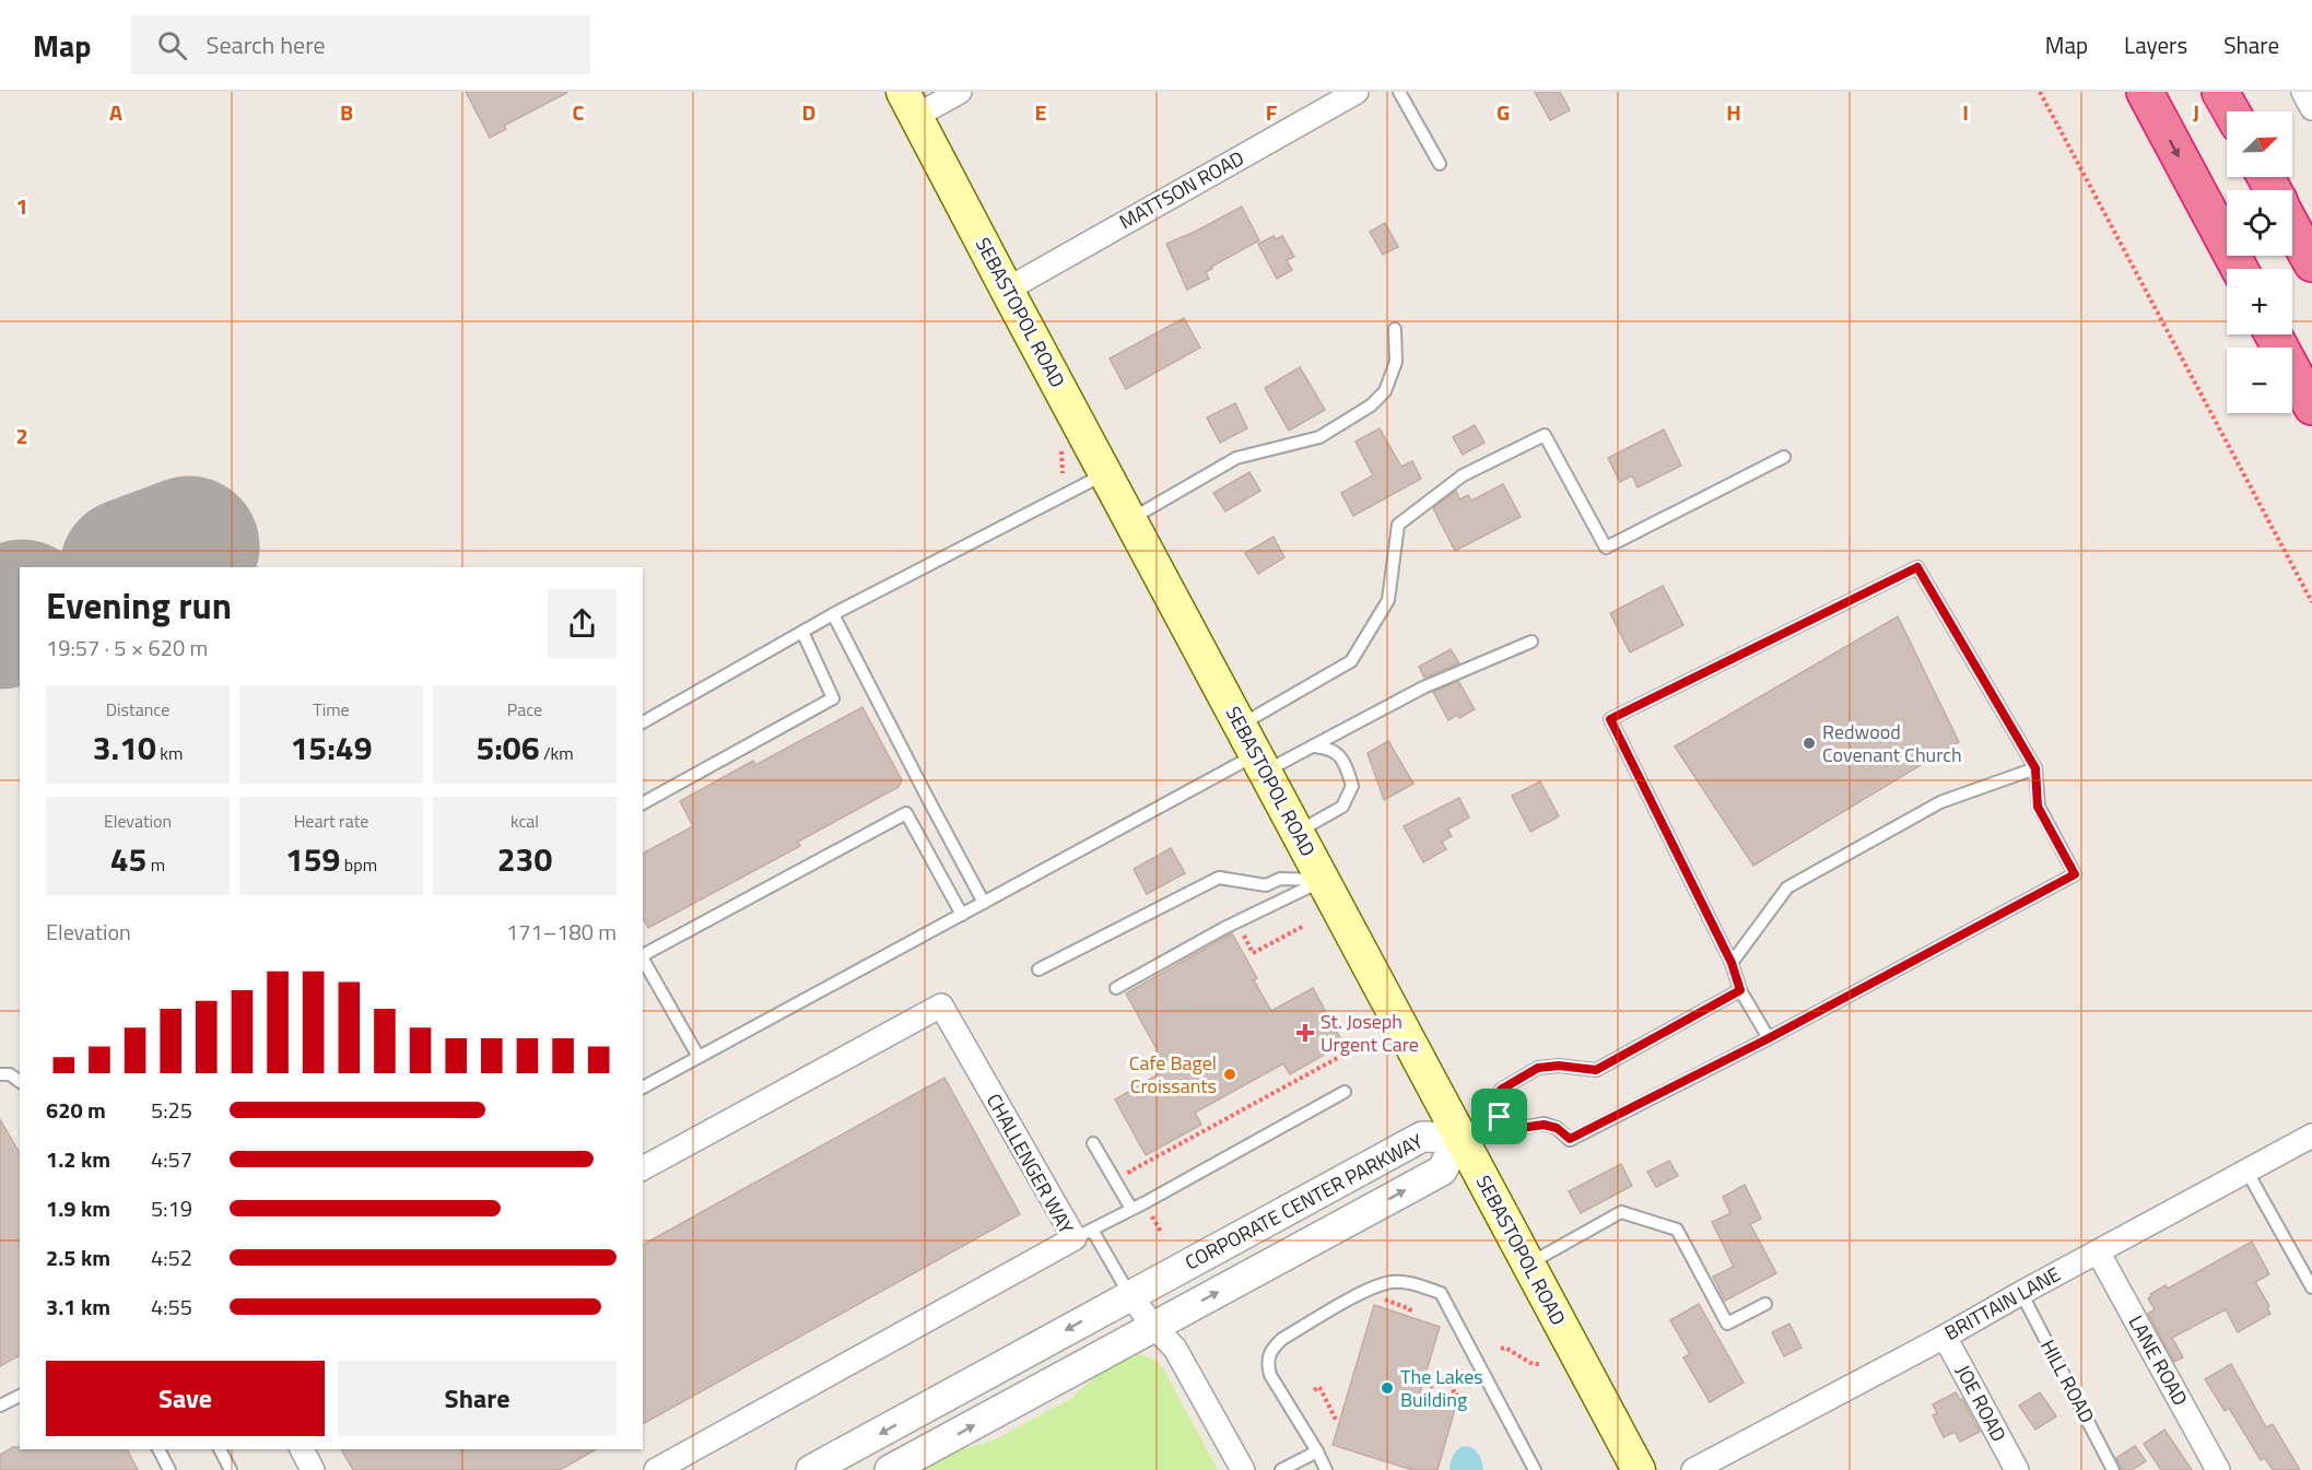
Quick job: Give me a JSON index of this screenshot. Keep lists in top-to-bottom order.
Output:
{
  "streets": {
    "main road": ["SEBASTOPOL ROAD"],
    "street": [
      "MATTSON ROAD",
      "CHALLENGER WAY",
      "CORPORATE CENTER PARKWAY",
      "BRITTAIN LANE",
      "LANE ROAD",
      "JOE ROAD"
    ],
    "lane": ["HILL ROAD"]
  },
  "crossings": [
    ["MATTSON ROAD", "SEBASTOPOL ROAD"],
    ["SEBASTOPOL ROAD", "CORPORATE CENTER PARKWAY"],
    ["BRITTAIN LANE", "LANE ROAD"],
    ["BRITTAIN LANE", "HILL ROAD"],
    ["BRITTAIN LANE", "JOE ROAD"]
  ],
  "places": {
    "other": ["Redwood Covenant Church", "Cafe Bagel Croissants", "The Lakes Building"],
    "health": ["St. Joseph Urgent Care"]
  },
  "north": "top right",
  "page": {
    "header": "Map",
    "search": "Search here",
    "nav": ["Map", "Layers", "Share"],
    "map_buttons": ["+", "−"],
    "heading": ["Evening run", "19:57 · 5 × 620 m"],
    "stats": [
      ["Distance", "3.10 km"],
      ["Time", "15:49"],
      ["Pace", "5:06 /km"],
      ["Elevation", "45 m"],
      ["Heart rate", "159 bpm"],
      ["kcal", "230"]
    ],
    "chart": ["Elevation", "171–180 m"],
    "list": [
      {
        "name": "620 m",
        "note": "5:25"
      },
      {
        "name": "1.2 km",
        "note": "4:57"
      },
      {
        "name": "1.9 km",
        "note": "5:19"
      },
      {
        "name": "2.5 km",
        "note": "4:52"
      },
      {
        "name": "3.1 km",
        "note": "4:55"
      }
    ],
    "buttons": ["Save", "Share"]
  },
  "grid": {
    "columns": [
      "A",
      "B",
      "C",
      "D",
      "E",
      "F",
      "G",
      "H",
      "I",
      "J"
    ],
    "rows": ["1", "2"]
  }
}
